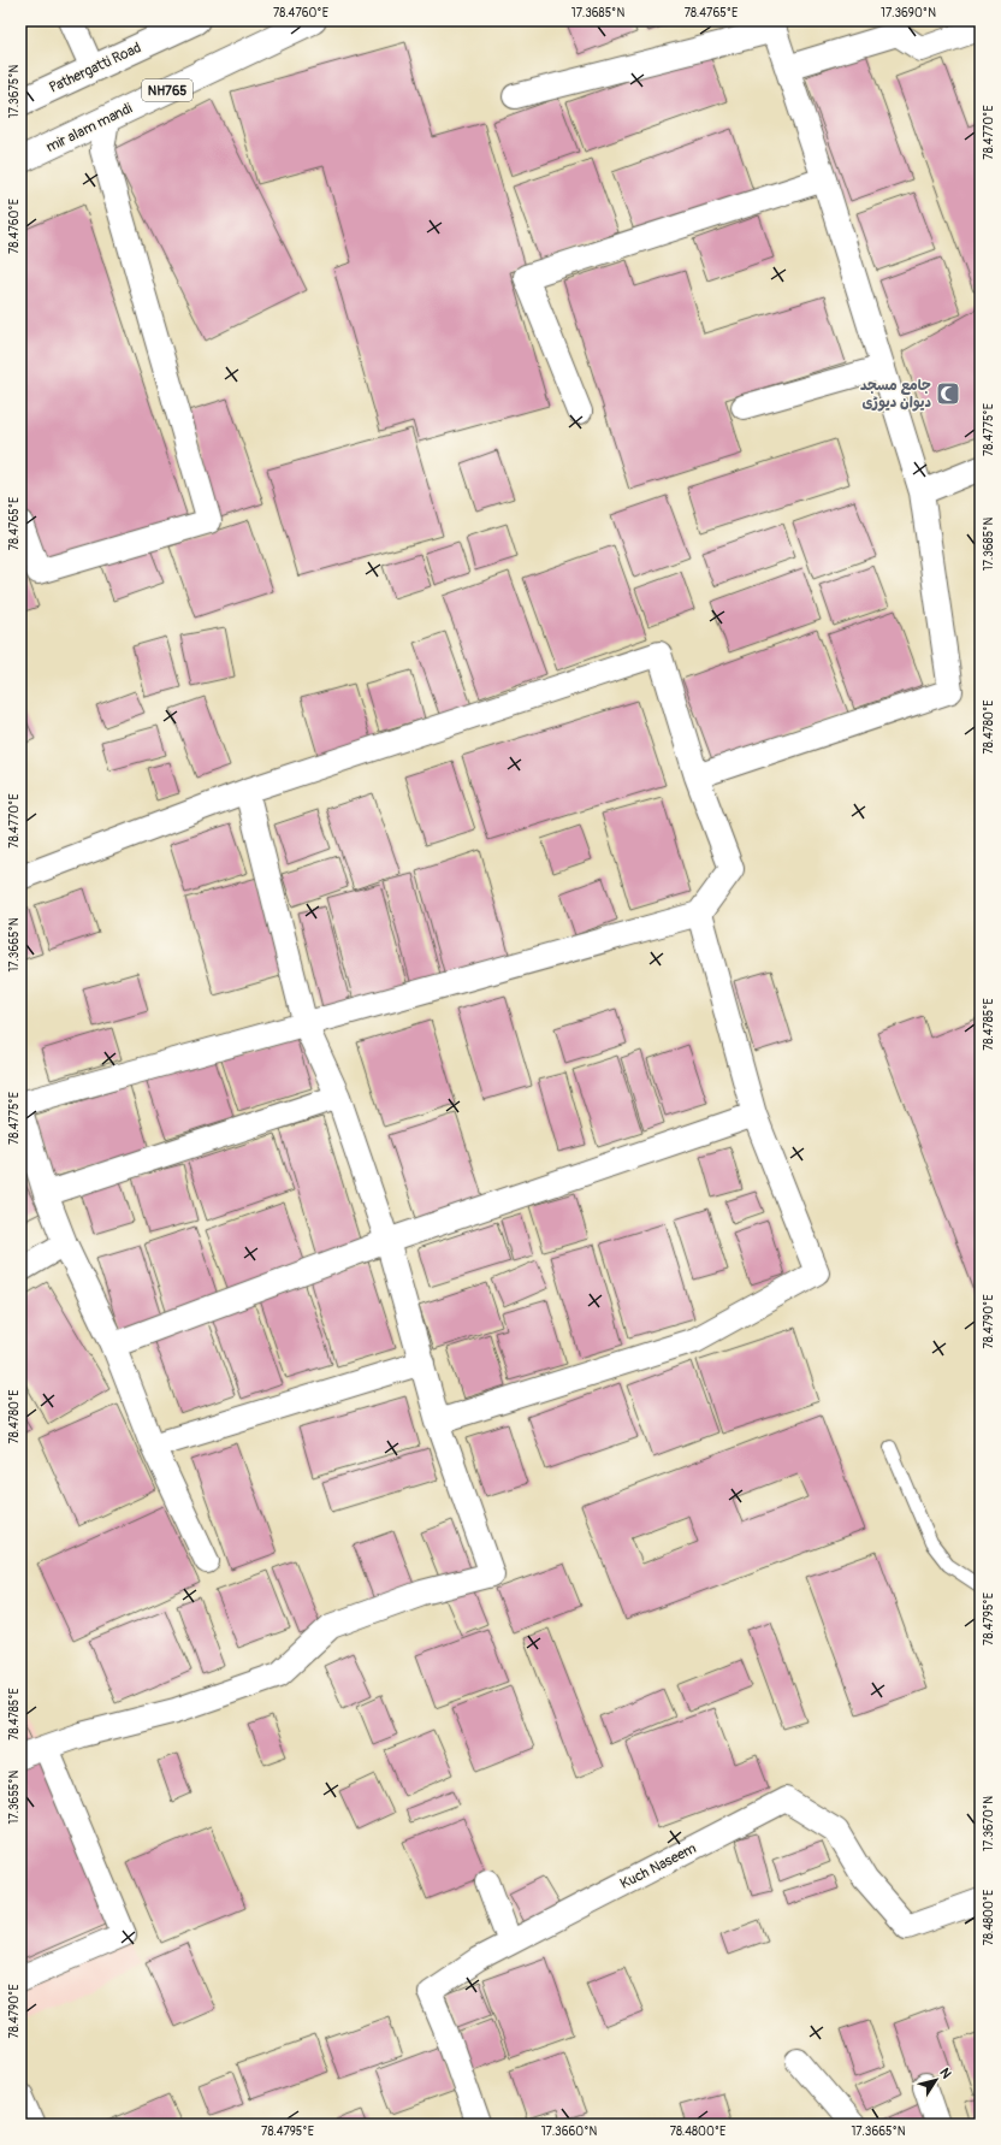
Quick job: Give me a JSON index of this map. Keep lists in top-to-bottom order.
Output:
{
  "streets": {
    "highway": ["Pathergatti Road", "NH765", "mir alam mandi"],
    "street": ["Kuch Naseem"]
  },
  "places": {
    "mosque": ["جامع مسجد دیوان دیوڑی"]
  },
  "north": "top right",
  "coordinates": [
    "78.4760°E",
    "17.3685°N",
    "78.4765°E",
    "17.3690°N",
    "17.3675°N",
    "78.4770°E",
    "78.4775°E",
    "78.4780°E",
    "17.3665°N",
    "78.4785°E",
    "78.4790°E",
    "78.4795°E",
    "17.3655°N",
    "17.3670°N",
    "78.4800°E",
    "17.3660°N"
  ]
}
